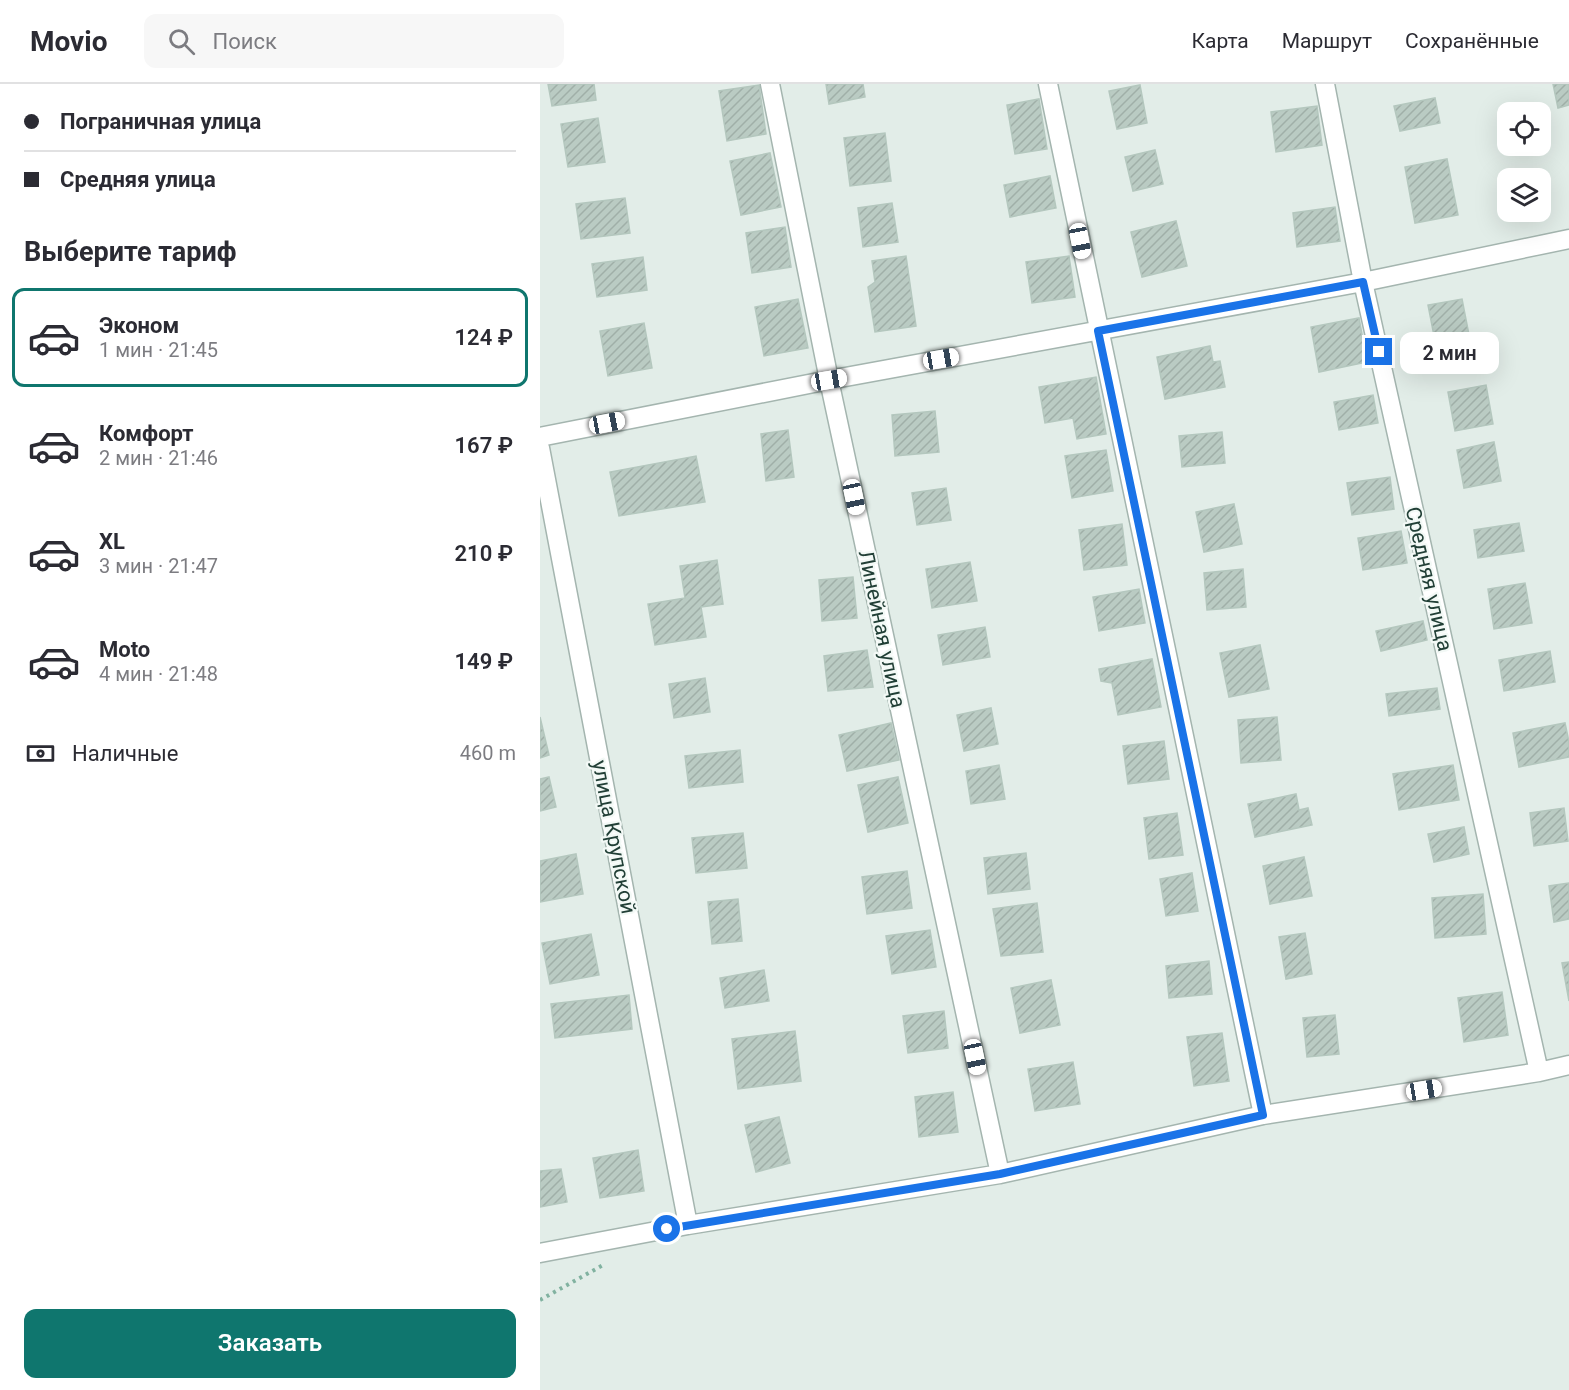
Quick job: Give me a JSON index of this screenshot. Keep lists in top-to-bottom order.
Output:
{
  "streets": {
    "street": ["Средняя улица", "Линейная улица", "улица Крупской"]
  },
  "page": {
    "header": "Movio",
    "search": "Поиск",
    "nav": ["Карта", "Маршрут", "Сохранённые"],
    "banner": ["Пограничная улица", "Средняя улица"],
    "heading": "Выберите тариф",
    "list": [
      {
        "name": "Эконом",
        "note": "1 мин · 21:45",
        "value": "124 ₽"
      },
      {
        "name": "Комфорт",
        "note": "2 мин · 21:46",
        "value": "167 ₽"
      },
      {
        "name": "XL",
        "note": "3 мин · 21:47",
        "value": "210 ₽"
      },
      {
        "name": "Moto",
        "note": "4 мин · 21:48",
        "value": "149 ₽"
      }
    ],
    "bubble": "2 мин",
    "pay": ["Наличные", "460 m"],
    "buttons": "Заказать"
  }
}
